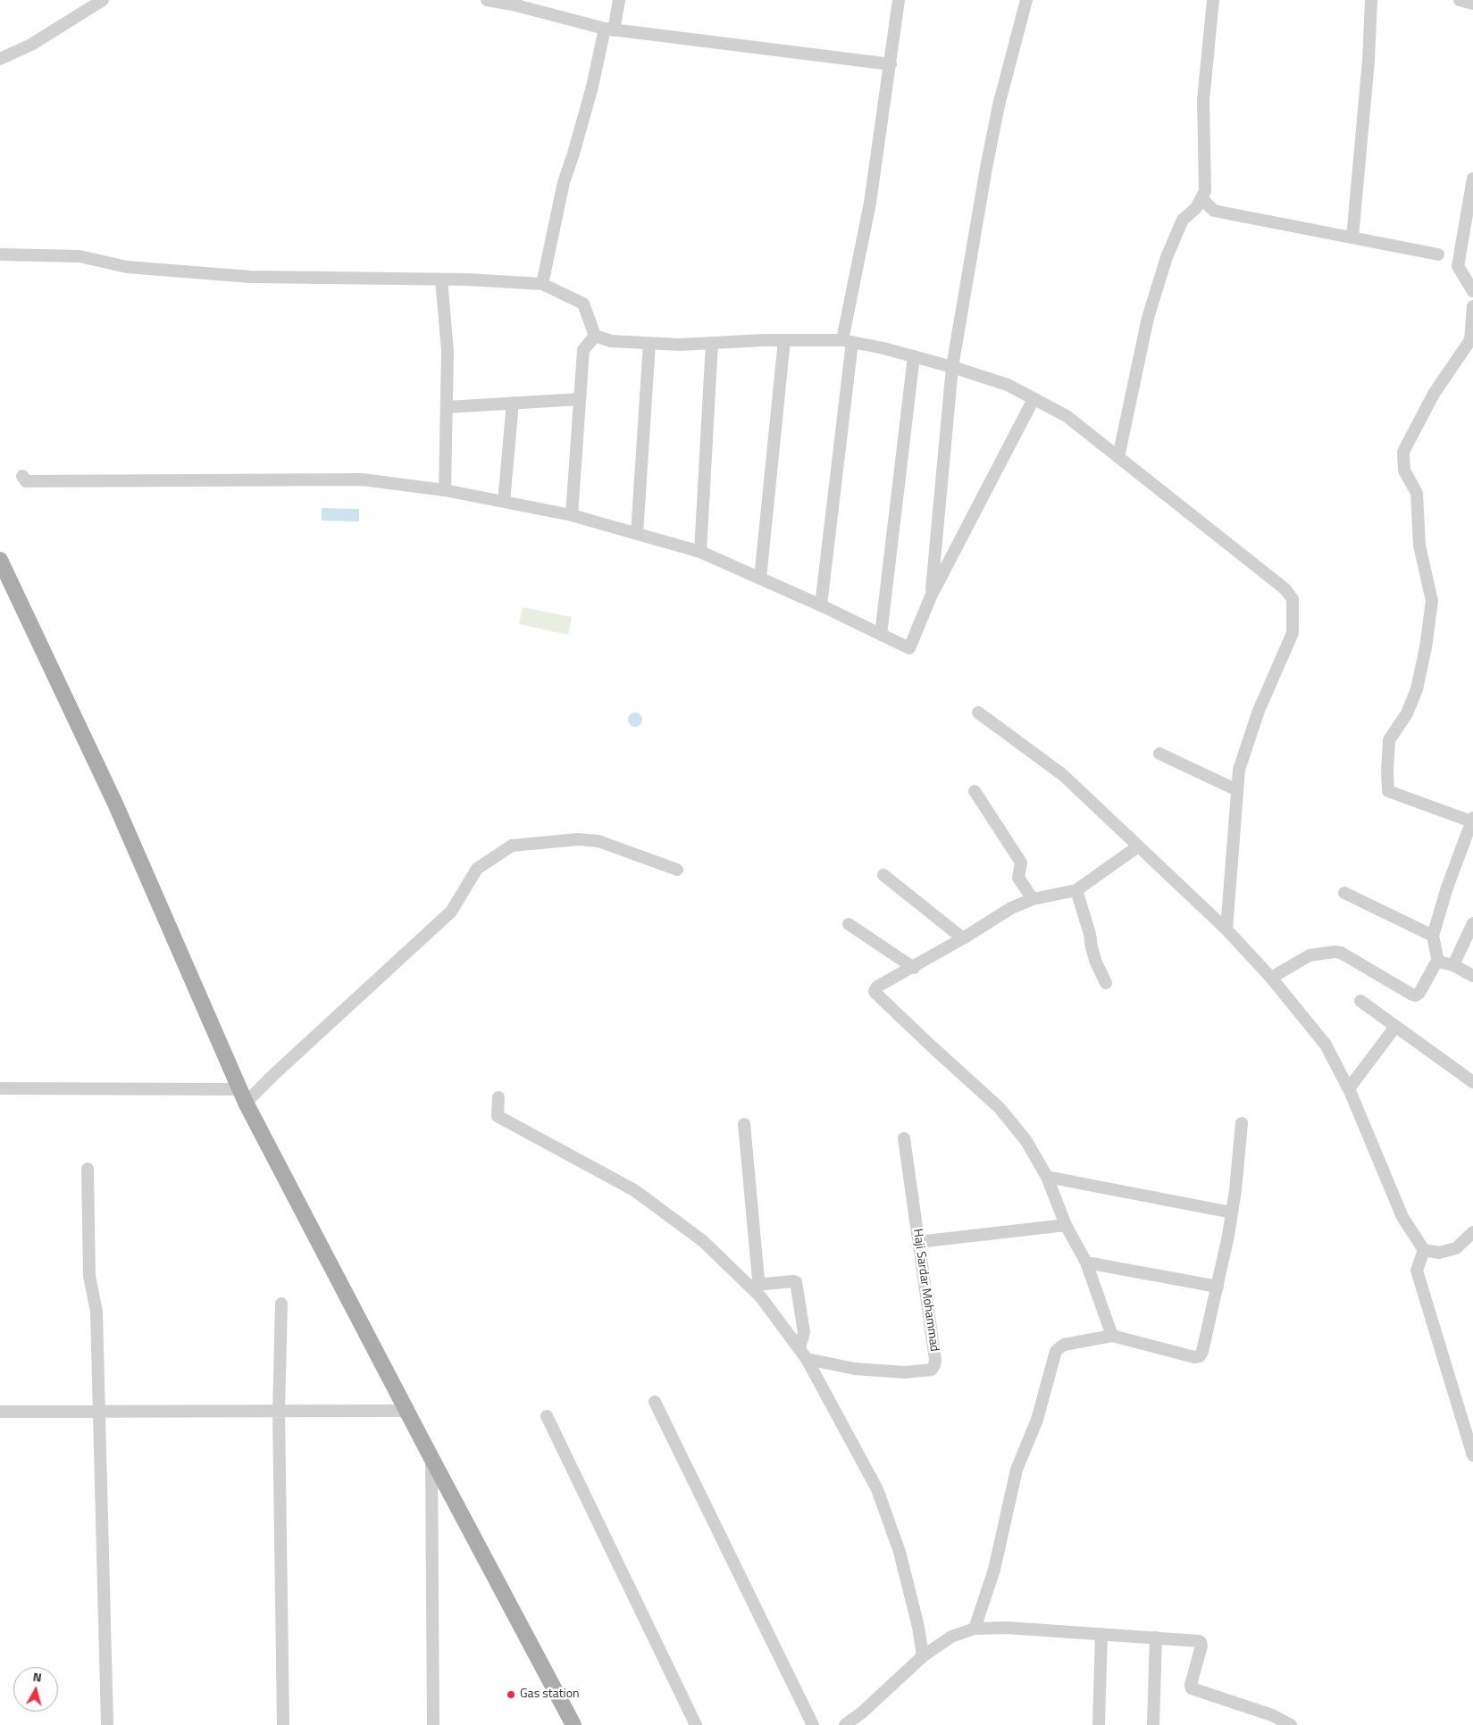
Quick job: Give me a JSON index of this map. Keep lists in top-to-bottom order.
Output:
{
  "streets": {
    "street": ["Haji Sardar Mohammad"]
  },
  "places": ["Gas station"],
  "north": "top"
}
